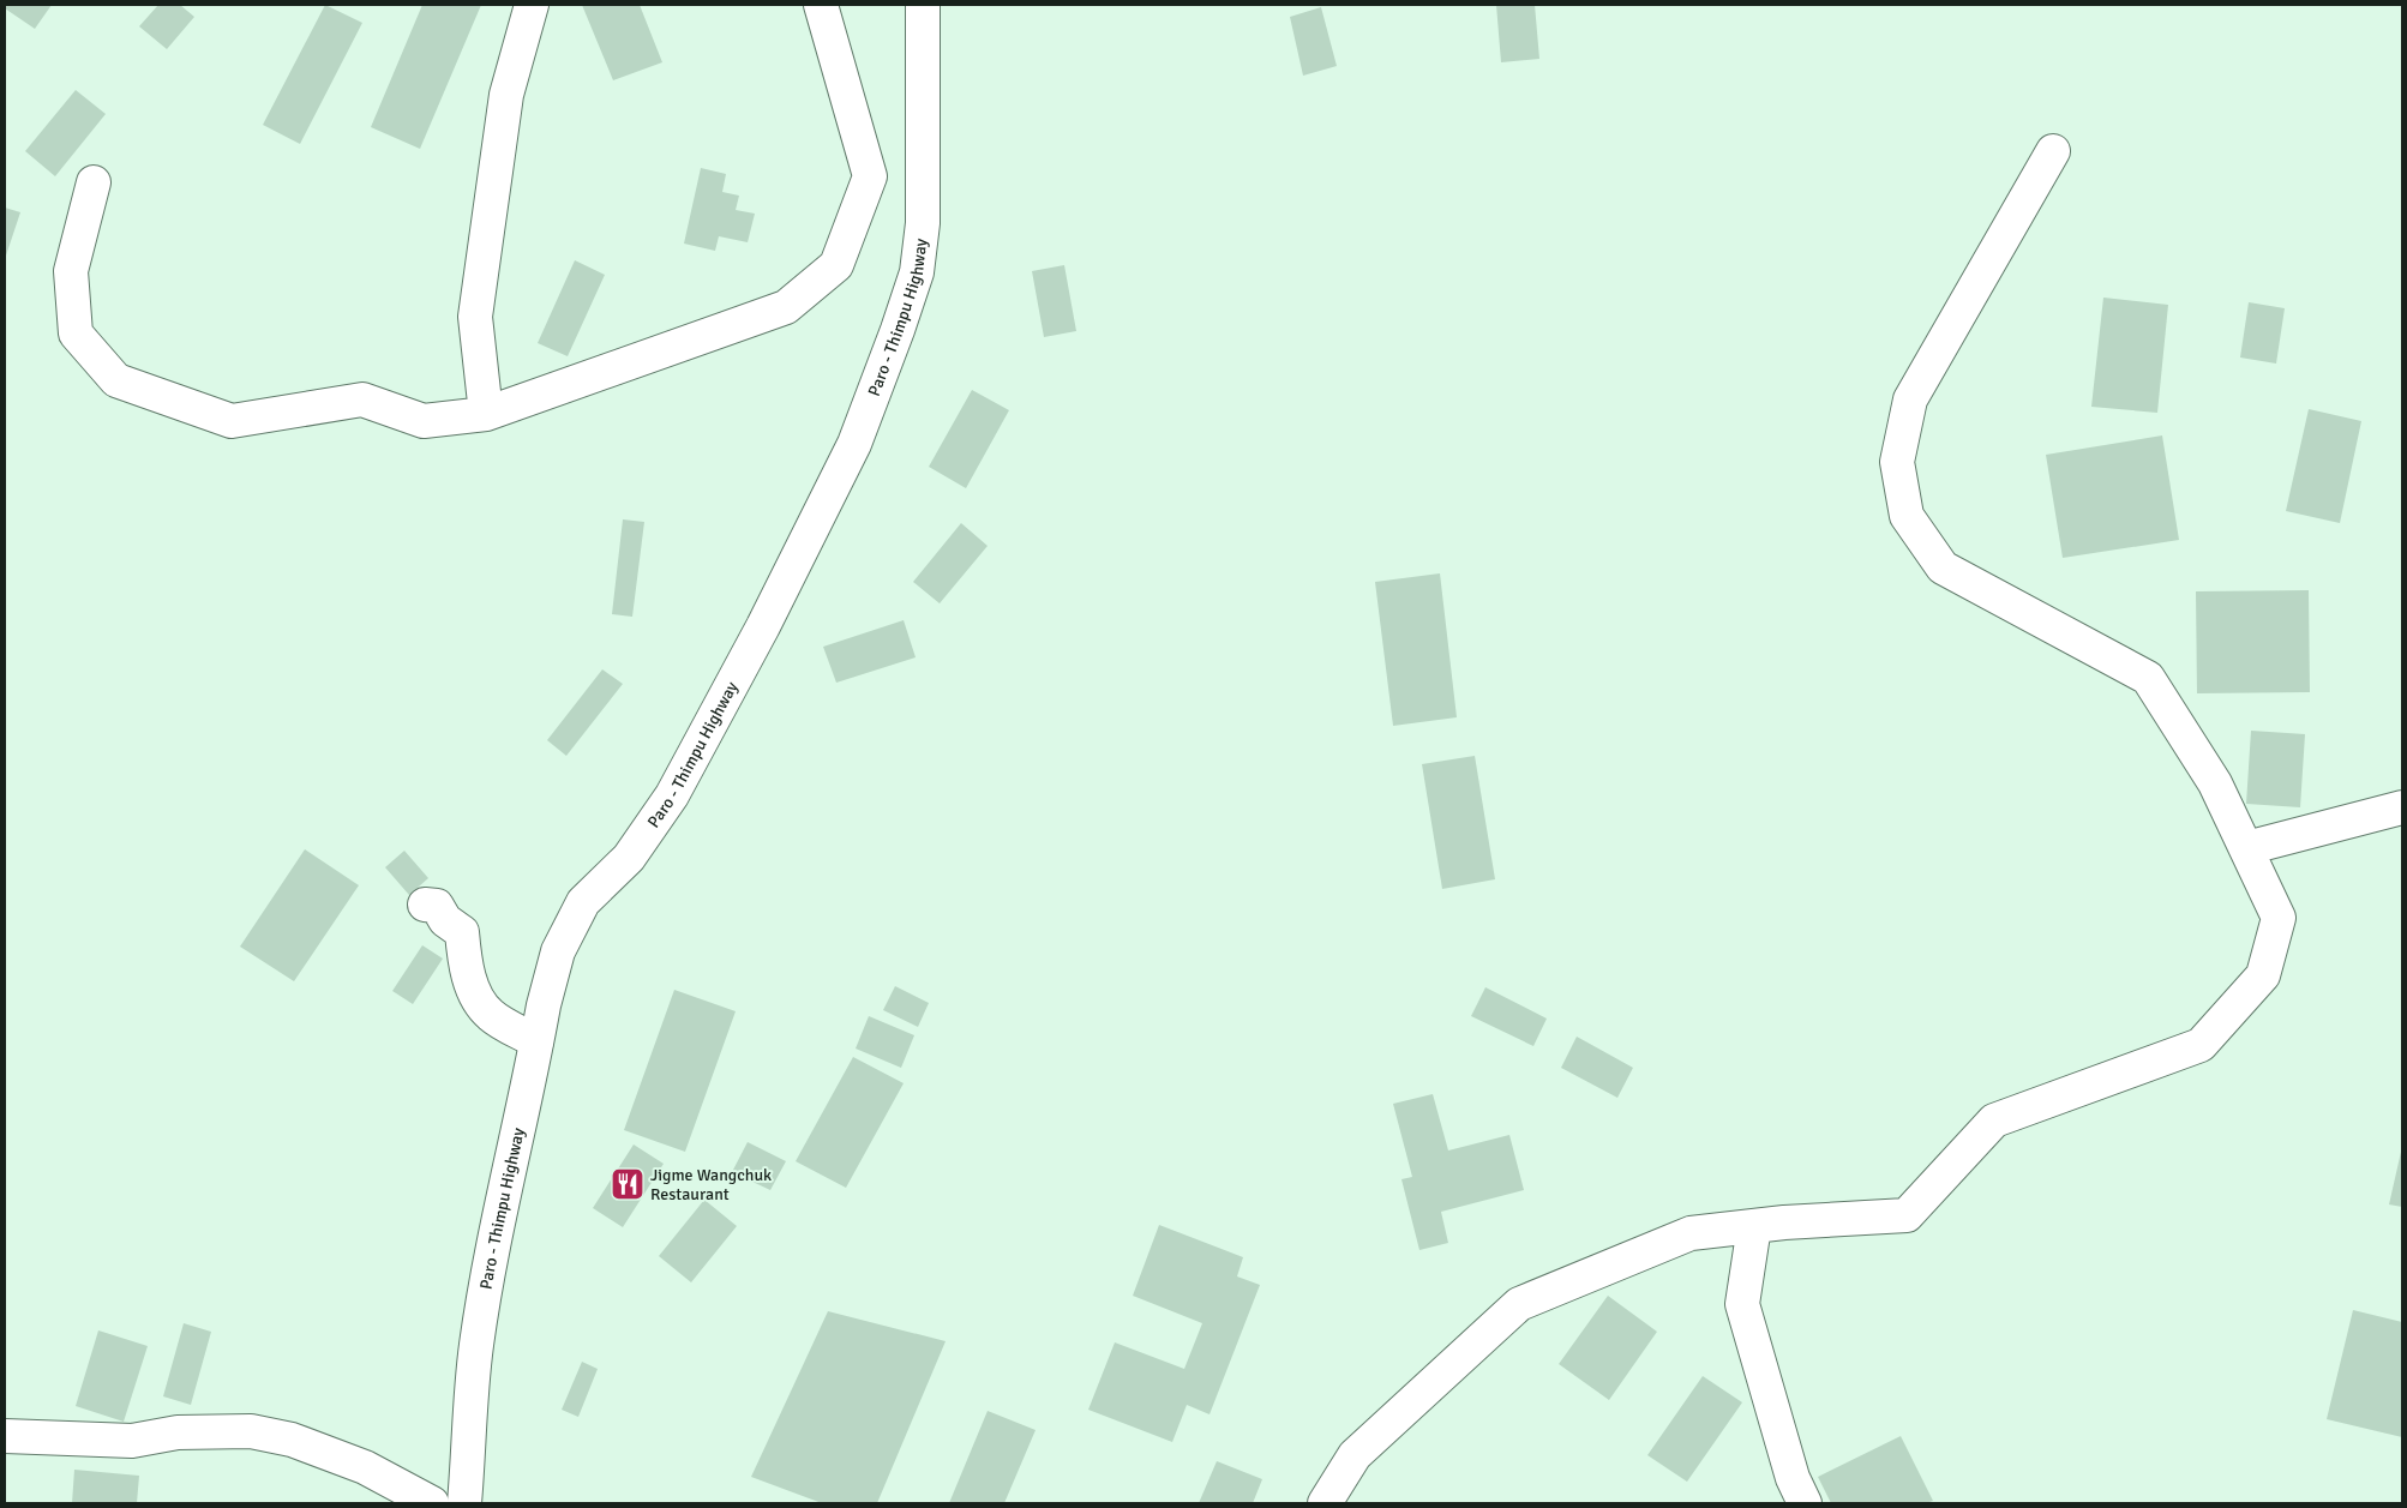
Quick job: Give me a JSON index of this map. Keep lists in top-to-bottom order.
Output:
{
  "streets": {
    "street": ["Paro - Thimpu Highway"]
  },
  "places": {
    "restaurant": ["Jigme Wangchuk Restaurant"]
  }
}
